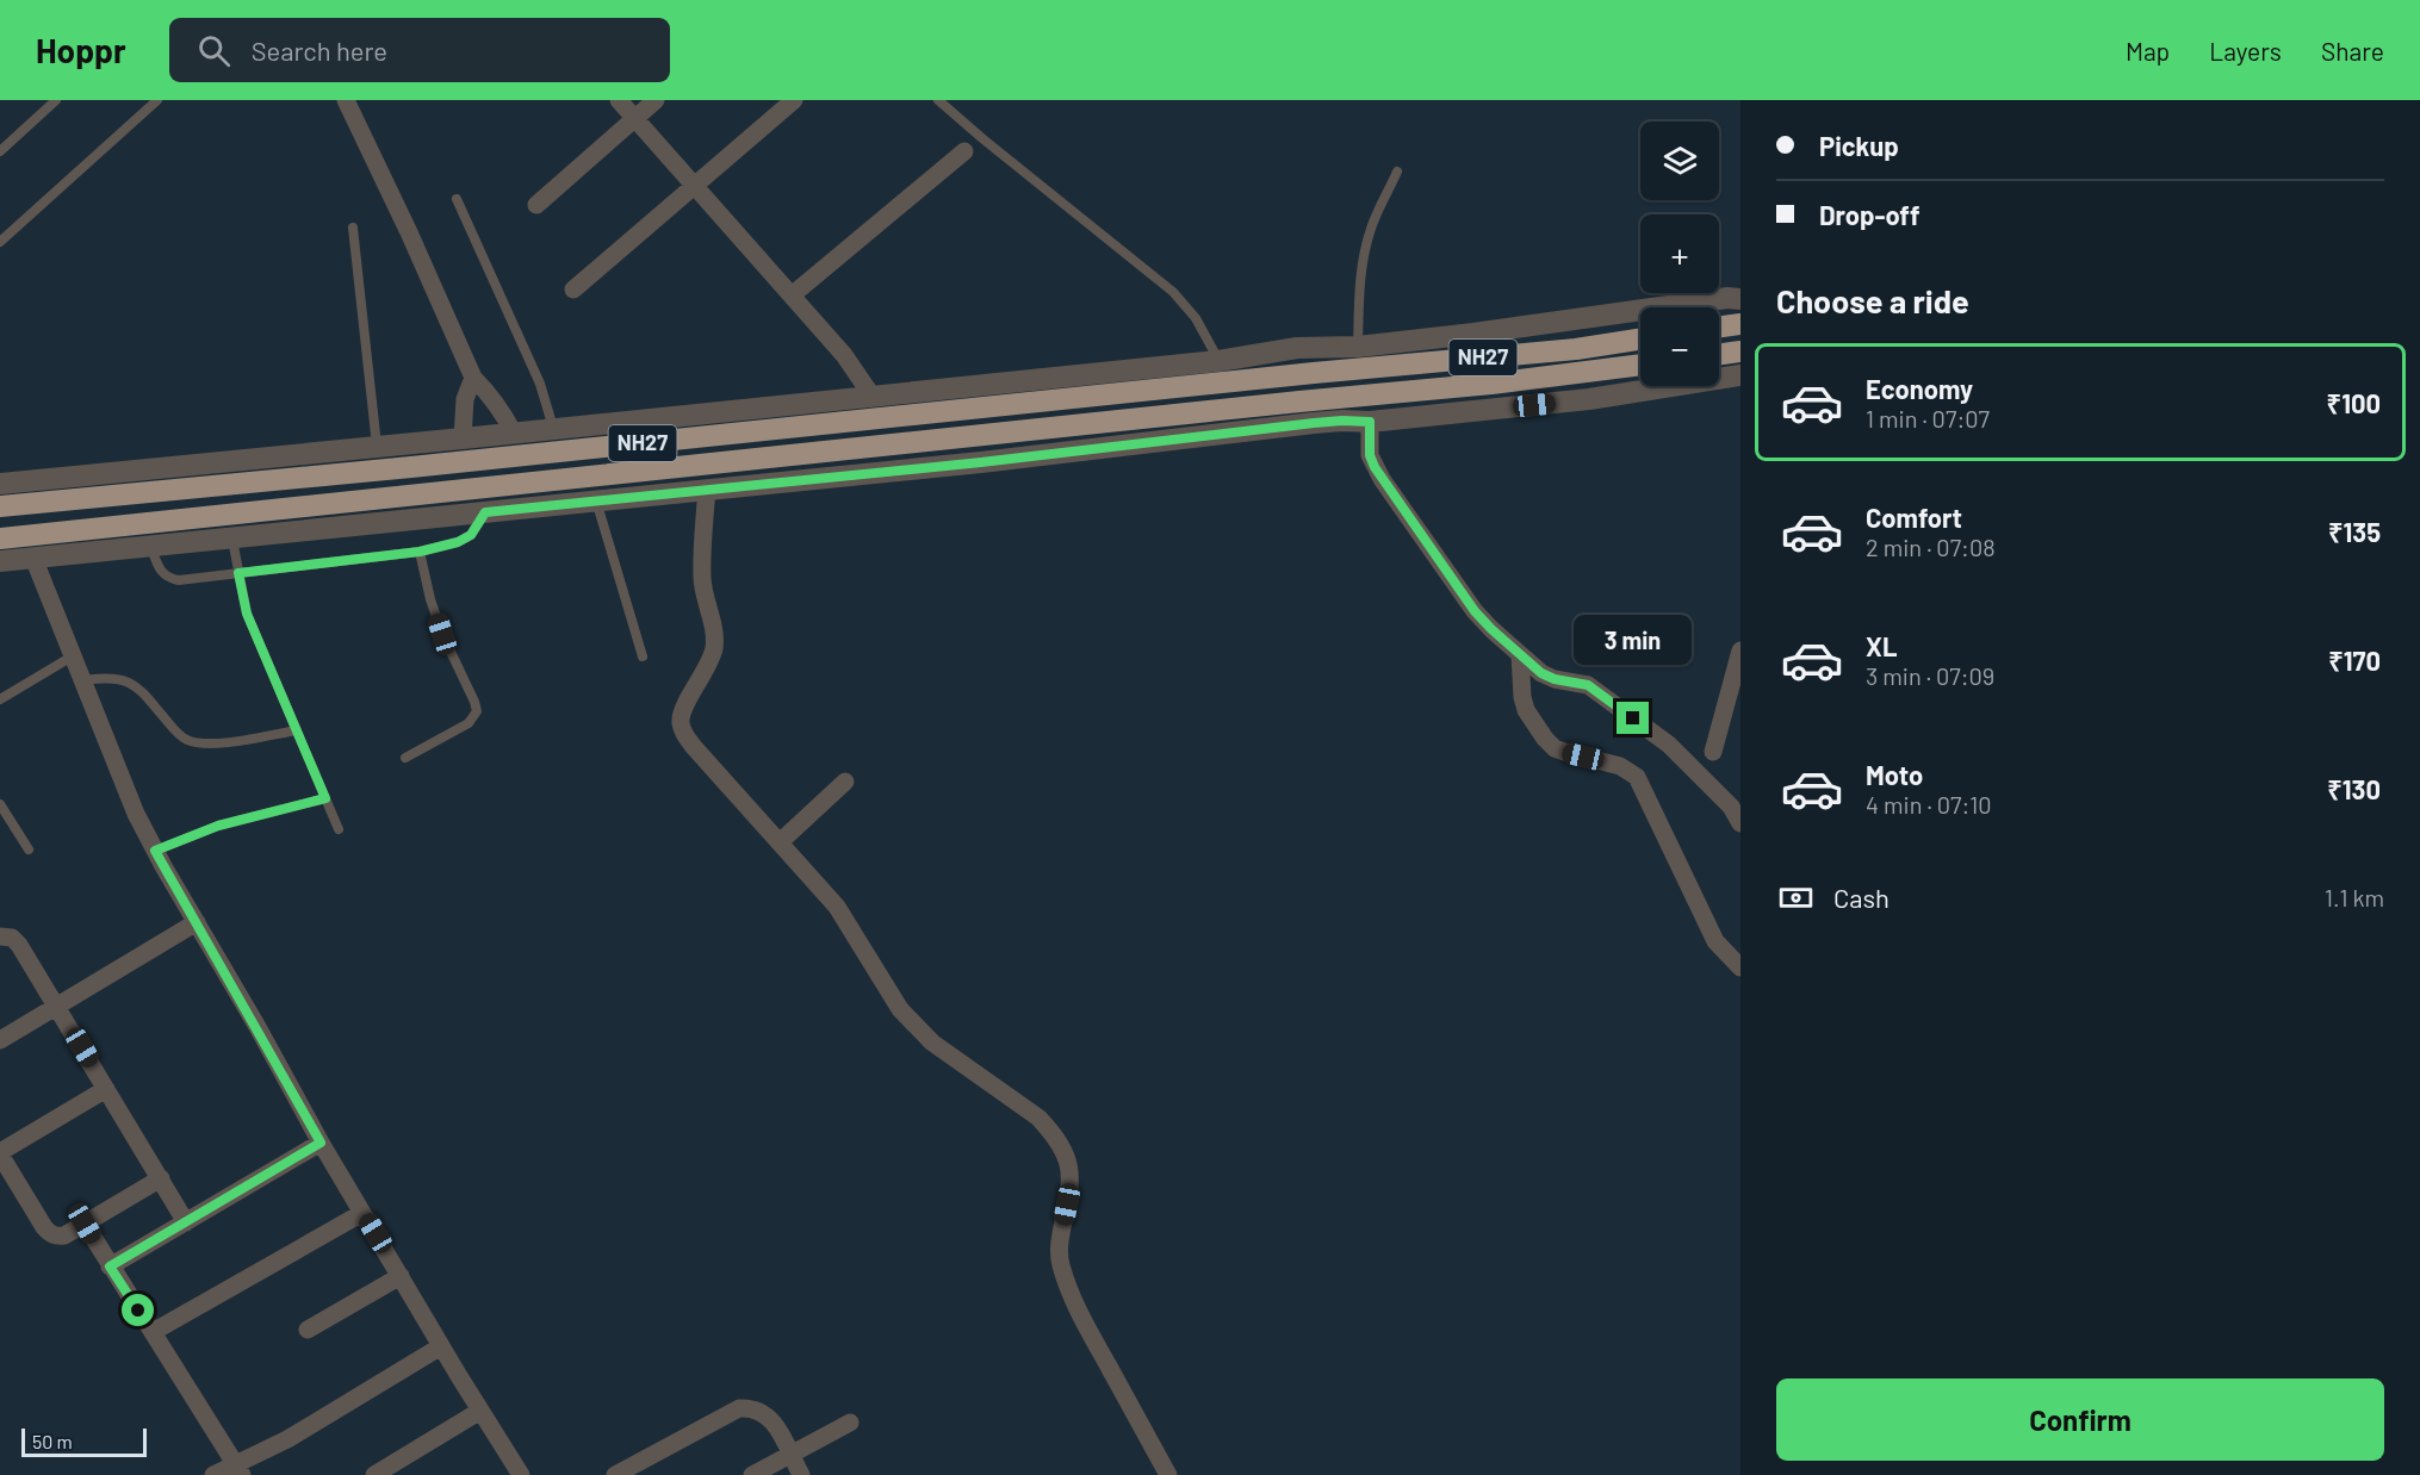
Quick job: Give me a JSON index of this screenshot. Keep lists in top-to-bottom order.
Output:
{
  "streets": {
    "highway": ["NH27"]
  },
  "scale_bar": "50 m",
  "page": {
    "header": "Hoppr",
    "search": "Search here",
    "nav": ["Map", "Layers", "Share"],
    "banner": ["Pickup", "Drop-off"],
    "map_buttons": ["+", "−"],
    "heading": "Choose a ride",
    "list": [
      {
        "name": "Economy",
        "note": "1 min · 07:07",
        "value": "₹100"
      },
      {
        "name": "Comfort",
        "note": "2 min · 07:08",
        "value": "₹135"
      },
      {
        "name": "XL",
        "note": "3 min · 07:09",
        "value": "₹170"
      },
      {
        "name": "Moto",
        "note": "4 min · 07:10",
        "value": "₹130"
      }
    ],
    "bubble": "3 min",
    "pay": ["Cash", "1.1 km"],
    "buttons": "Confirm",
    "scale": "50 m"
  }
}
